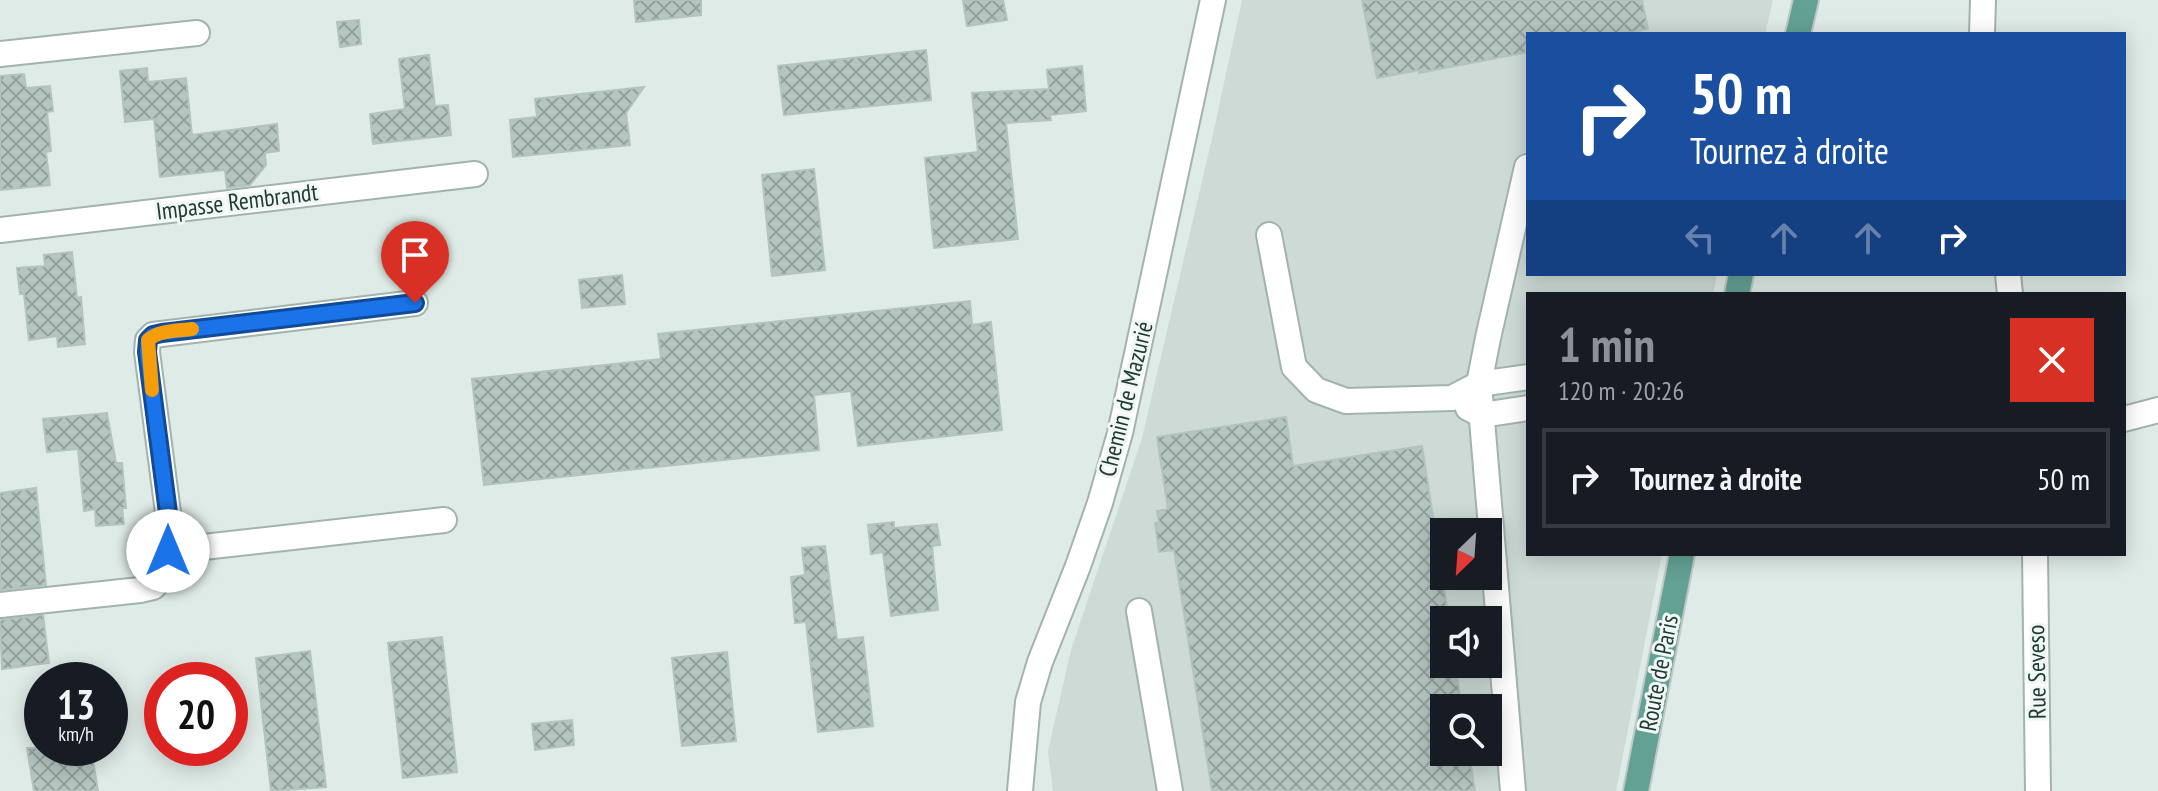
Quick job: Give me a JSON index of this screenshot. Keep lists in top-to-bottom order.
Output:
{
  "streets": {
    "main road": ["Route de Paris"],
    "street": ["Impasse Rembrandt", "Chemin de Mazurié", "Rue Seveso"]
  },
  "north": "bottom left",
  "page": {
    "turn": ["50 m", "Tournez à droite"],
    "heading": ["1 min", "120 m · 20:26"],
    "list": [
      {
        "name": "Tournez à droite",
        "value": "50 m"
      }
    ],
    "speed": "13 km/h",
    "limit": "20"
  }
}
